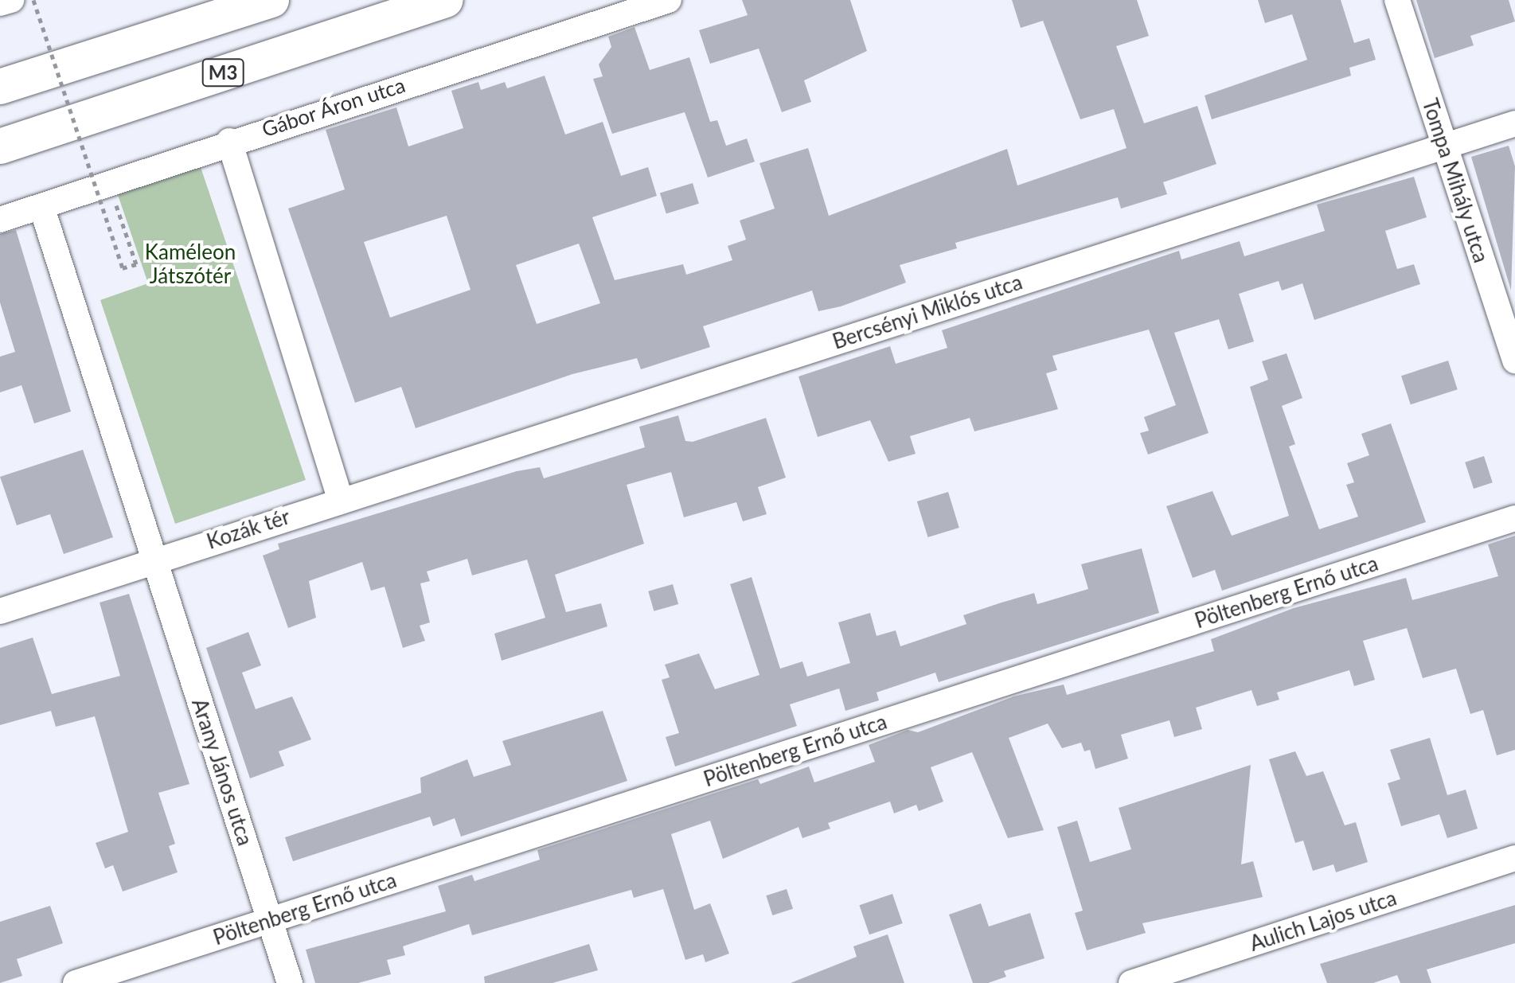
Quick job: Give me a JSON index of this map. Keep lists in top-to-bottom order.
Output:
{
  "streets": {
    "main road": ["M3"],
    "street": [
      "Gábor Áron utca",
      "Tompa Mihály utca",
      "Bercsényi Miklós utca",
      "Kozák tér",
      "Pöltenberg Ernő utca",
      "Arany János utca",
      "Aulich Lajos utca"
    ]
  },
  "crossings": [
    ["Tompa Mihály utca", "Bercsényi Miklós utca"],
    ["Bercsényi Miklós utca", "Kozák tér"],
    ["Kozák tér", "Arany János utca"],
    ["Pöltenberg Ernő utca", "Arany János utca"]
  ],
  "parks": ["Kaméleon Játszótér"]
}
